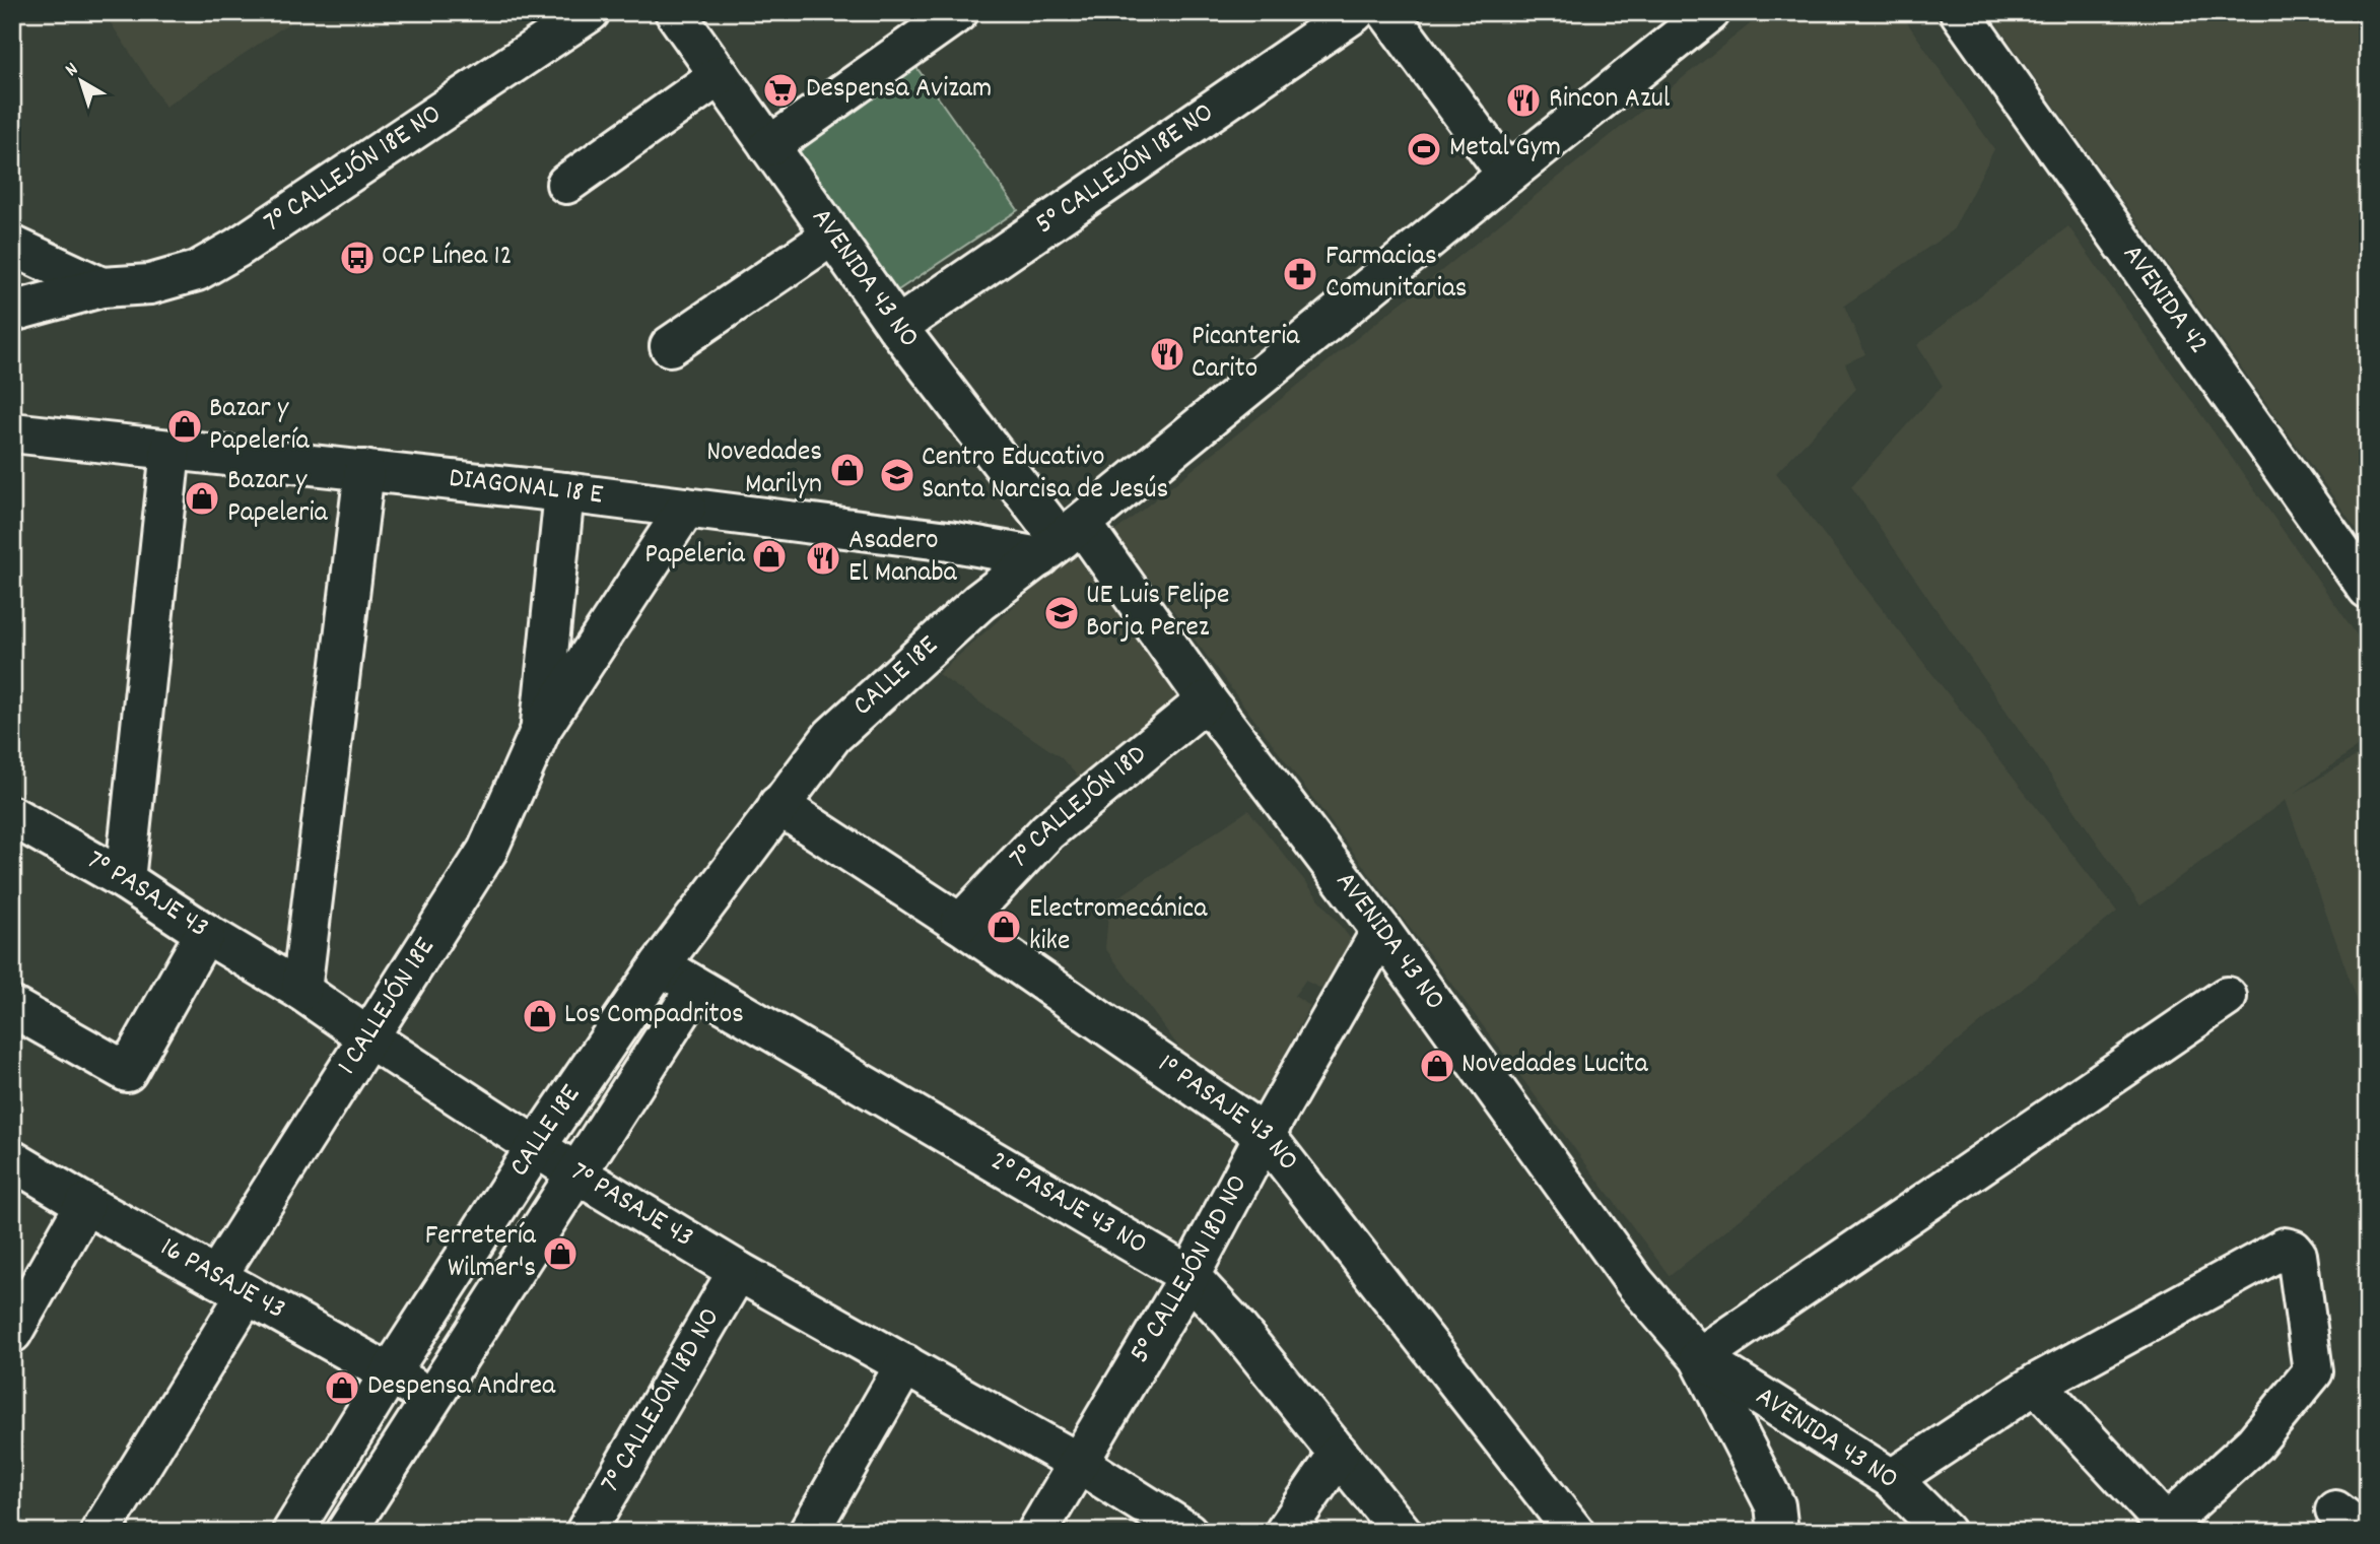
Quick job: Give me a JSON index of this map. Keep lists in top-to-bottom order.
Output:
{
  "streets": {
    "street": [
      "5° CALLEJÓN 18E NO",
      "7° CALLEJÓN 18E NO",
      "AVENIDA 43 NO",
      "AVENIDA 42",
      "DIAGONAL 18 E",
      "CALLE 18E",
      "7° CALLEJÓN 18D",
      "7° PASAJE 43",
      "1 CALLEJÓN 18E",
      "1° PASAJE 43 NO",
      "2° PASAJE 43 NO",
      "5° CALLEJÓN 18D NO",
      "16 PASAJE 43",
      "7° CALLEJÓN 18D NO"
    ]
  },
  "crossings": [
    ["5° CALLEJÓN 18E NO", "AVENIDA 43 NO"],
    ["AVENIDA 43 NO", "DIAGONAL 18 E"],
    ["AVENIDA 43 NO", "CALLE 18E"],
    ["AVENIDA 43 NO", "7° CALLEJÓN 18D"],
    ["AVENIDA 43 NO", "5° CALLEJÓN 18D NO"],
    ["DIAGONAL 18 E", "CALLE 18E"],
    ["DIAGONAL 18 E", "1 CALLEJÓN 18E"],
    ["CALLE 18E", "7° PASAJE 43"],
    ["CALLE 18E", "1° PASAJE 43 NO"],
    ["CALLE 18E", "2° PASAJE 43 NO"],
    ["CALLE 18E", "16 PASAJE 43"],
    ["7° CALLEJÓN 18D", "1° PASAJE 43 NO"],
    ["7° PASAJE 43", "1 CALLEJÓN 18E"],
    ["7° PASAJE 43", "5° CALLEJÓN 18D NO"],
    ["7° PASAJE 43", "7° CALLEJÓN 18D NO"],
    ["1 CALLEJÓN 18E", "16 PASAJE 43"],
    ["1° PASAJE 43 NO", "5° CALLEJÓN 18D NO"],
    ["2° PASAJE 43 NO", "5° CALLEJÓN 18D NO"]
  ],
  "places": {
    "supermarket": ["Despensa Avizam"],
    "restaurant": ["Rincon Azul", "Picanteria Carito", "Asadero El Manaba"],
    "sports": ["Metal Gym"],
    "bus stop": ["OCP Línea 12"],
    "pharmacy": ["Farmacias Comunitarias"],
    "shop": [
      "Bazar y Papelería",
      "Novedades Marilyn",
      "Bazar y Papeleria",
      "Papeleria",
      "Electromecánica kike",
      "Los Compadritos",
      "Novedades Lucita",
      "Ferretería Wilmer's",
      "Despensa Andrea"
    ],
    "school or university": ["Centro Educativo Santa Narcisa de Jesús", "UE Luis Felipe Borja Perez"]
  },
  "north": "top left"
}
